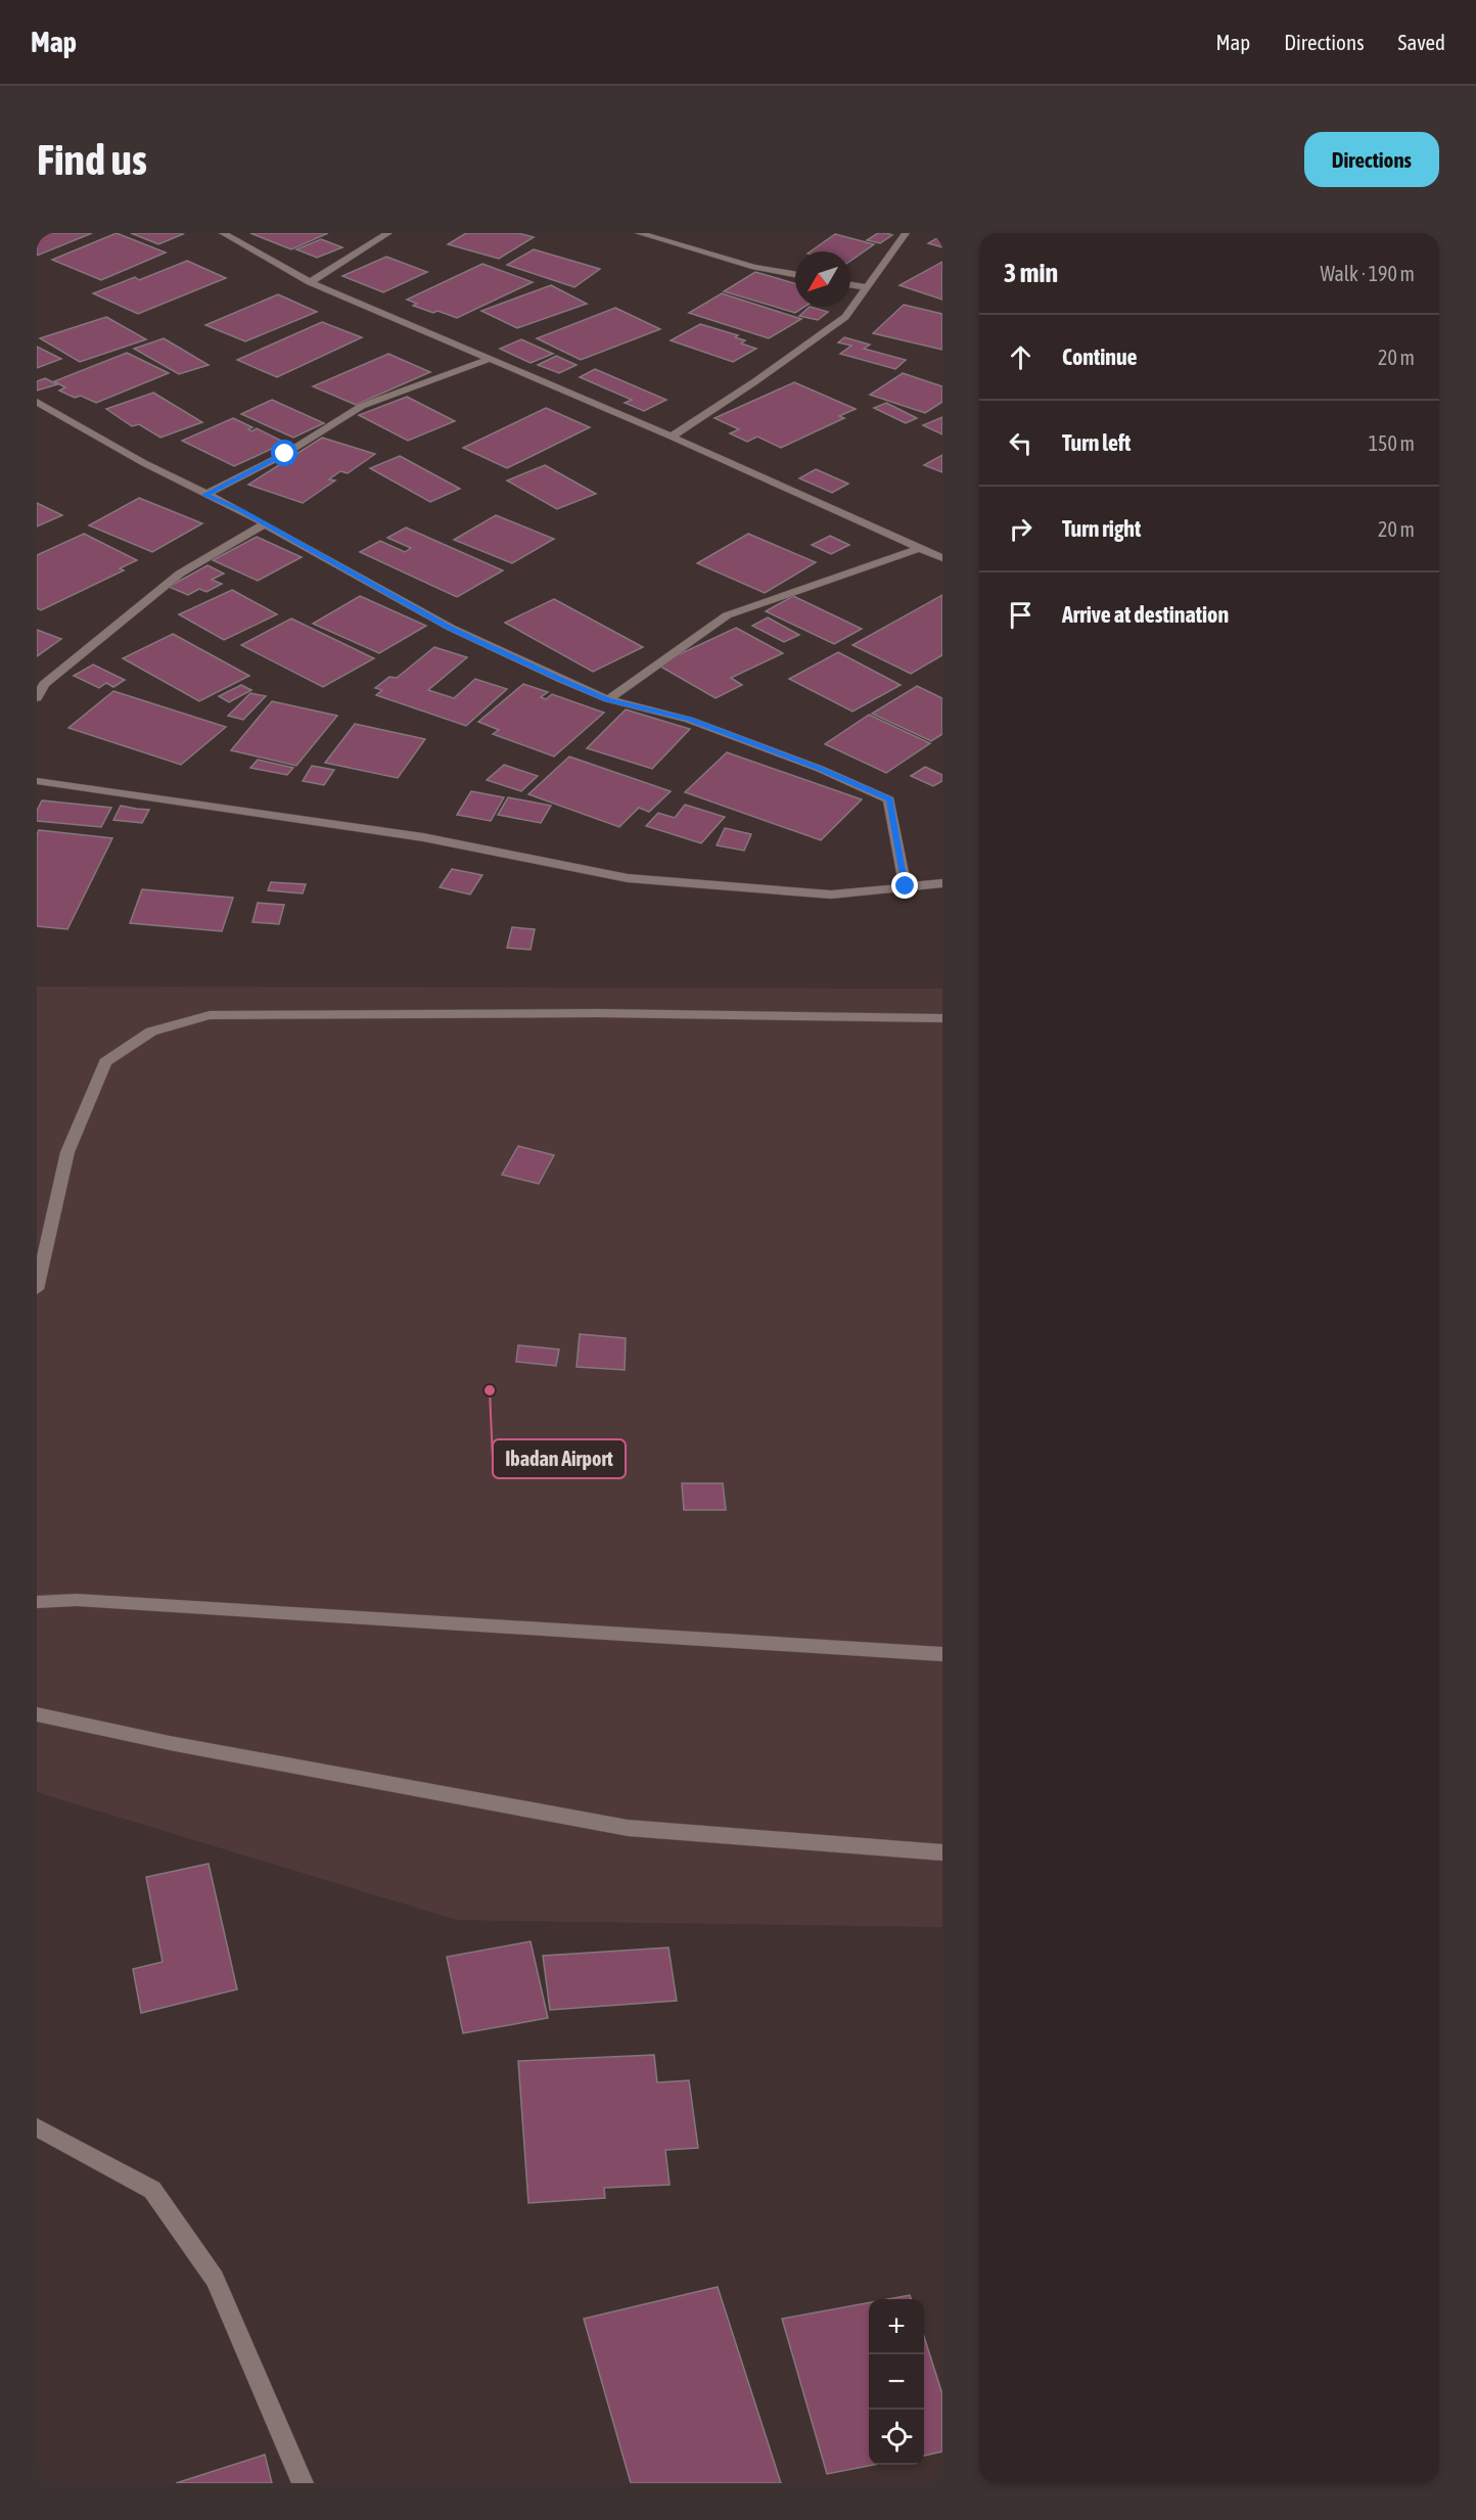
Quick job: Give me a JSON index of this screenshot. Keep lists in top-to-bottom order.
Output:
{
  "places": ["Ibadan Airport"],
  "north": "bottom left",
  "page": {
    "header": "Map",
    "nav": ["Map", "Directions", "Saved"],
    "buttons": "Directions",
    "title": "Find us",
    "heading": ["3 min", "Walk · 190 m"],
    "list": [
      ["Continue", "20 m"],
      ["Turn left", "150 m"],
      ["Turn right", "20 m"],
      "Arrive at destination"
    ],
    "map_buttons": ["+", "−"]
  }
}
